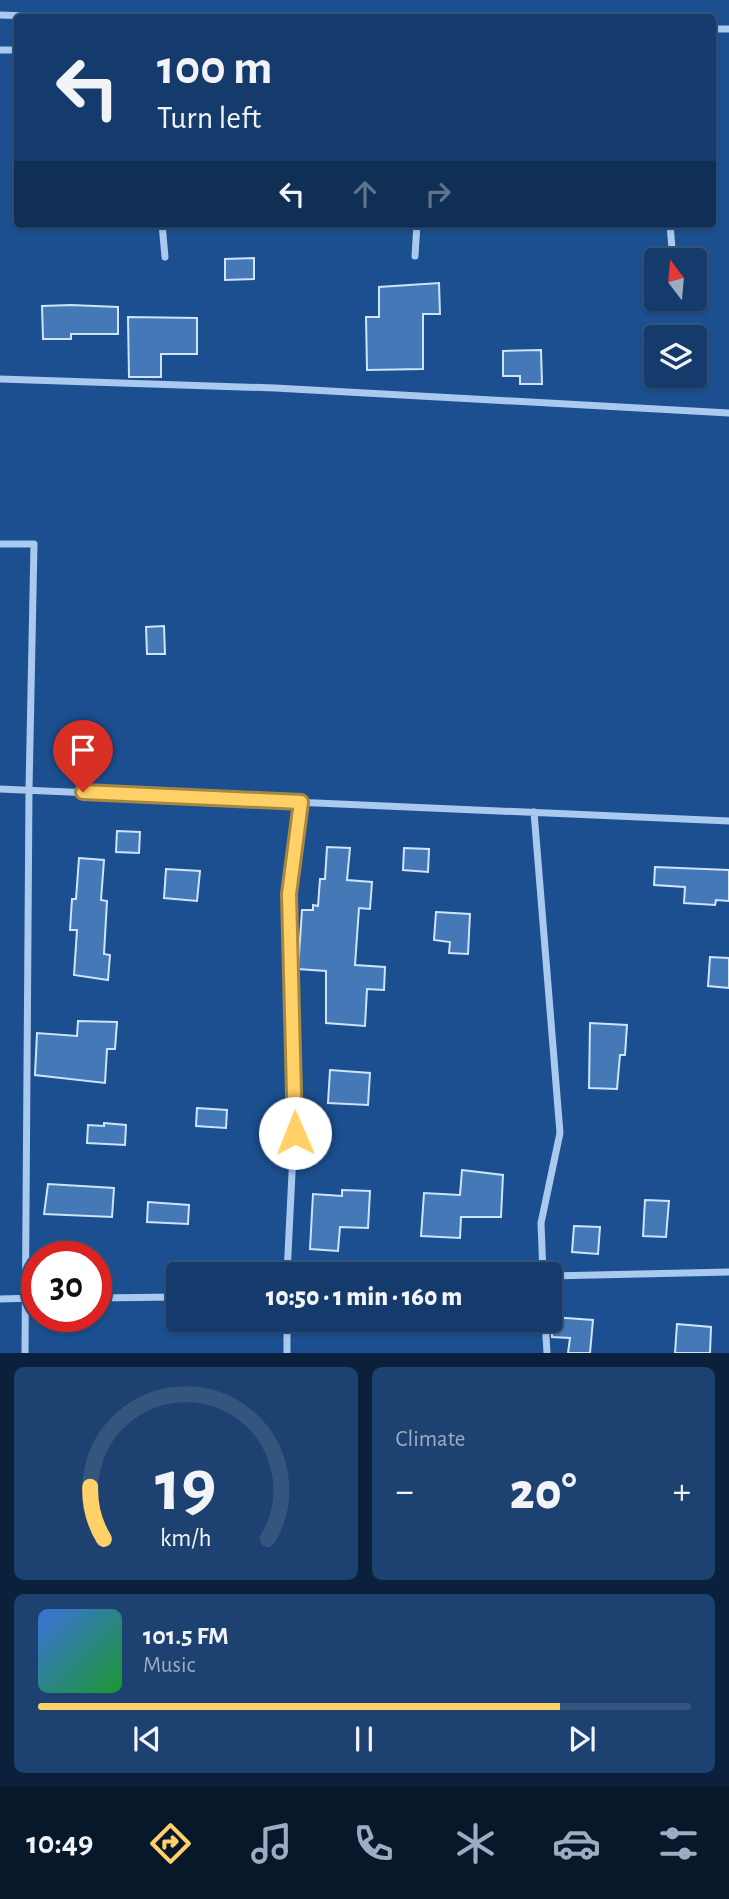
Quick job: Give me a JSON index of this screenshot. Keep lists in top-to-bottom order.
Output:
{
  "north": "top",
  "page": {
    "turn": ["100 m", "Turn left"],
    "limit": "30",
    "trip": "10:50 · 1 min · 160 m",
    "tile": "Climate",
    "heat": ["−", "20°", "+"],
    "song": ["101.5 FM", "Music"],
    "tabs": "10:49",
    "gauge": ["19", "km/h"]
  }
}
